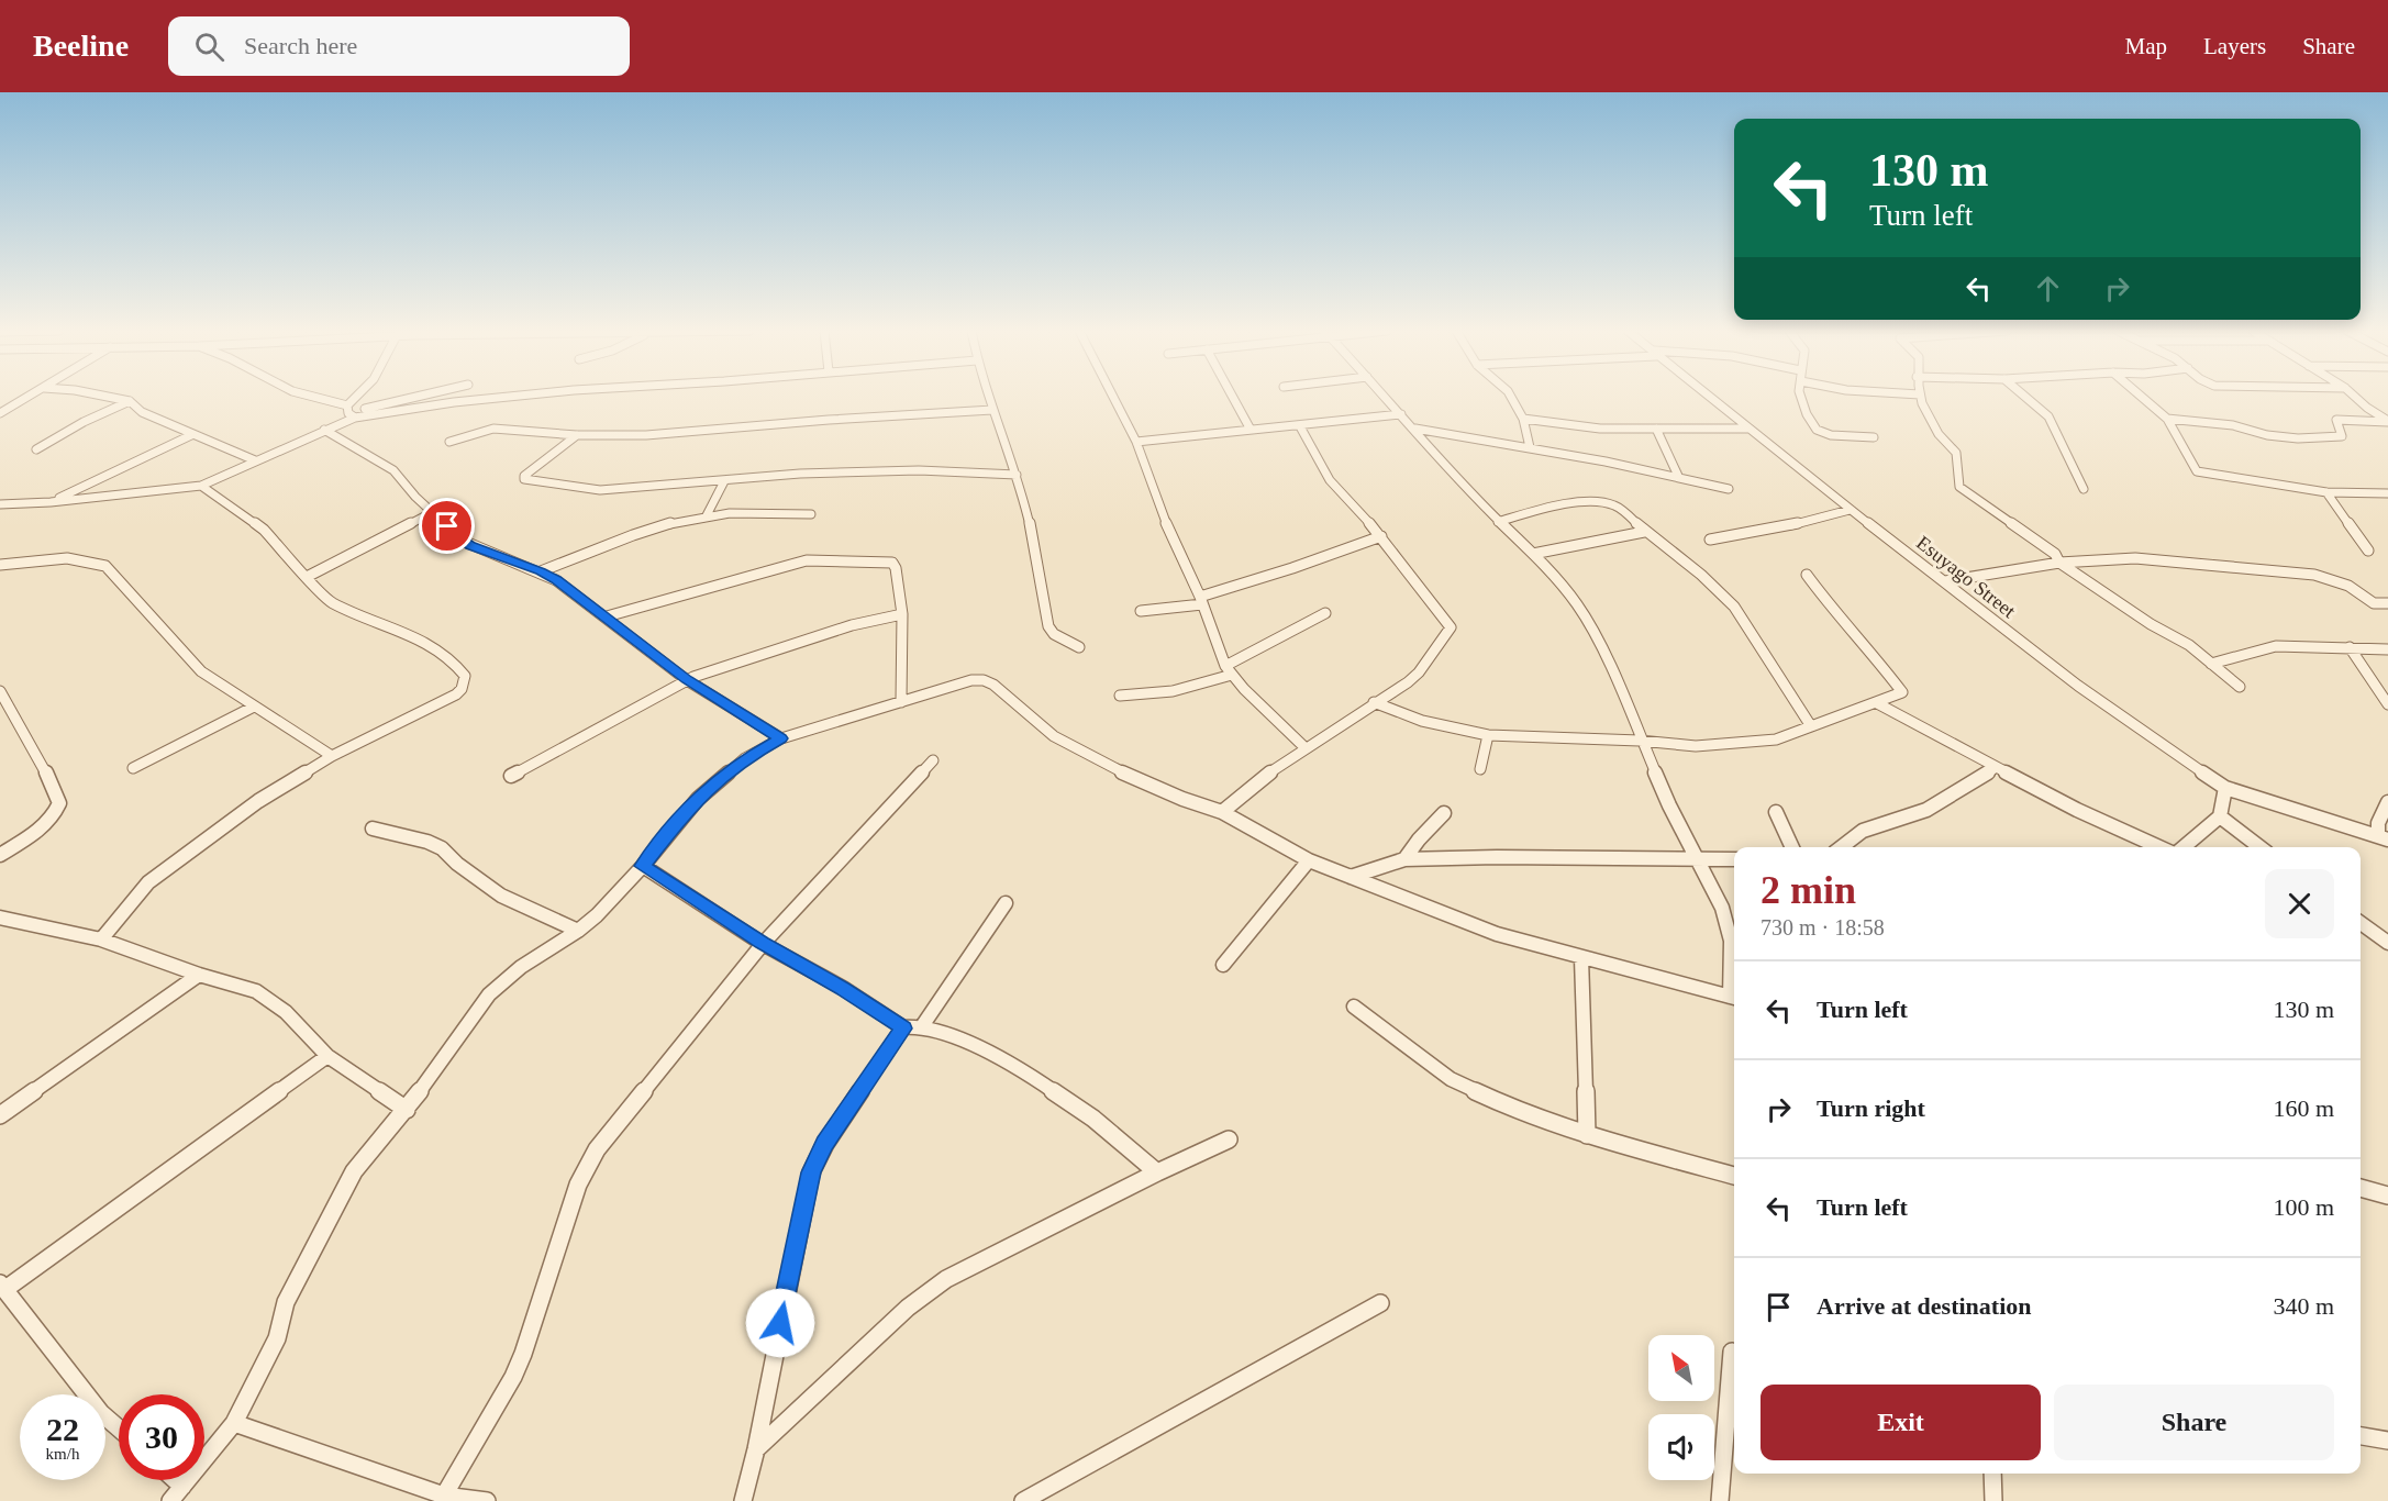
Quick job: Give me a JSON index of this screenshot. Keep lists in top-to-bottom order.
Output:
{
  "streets": {
    "street": ["Esuyago Street"]
  },
  "north": "top left",
  "page": {
    "header": "Beeline",
    "search": "Search here",
    "nav": ["Map", "Layers", "Share"],
    "turn": ["130 m", "Turn left"],
    "heading": ["2 min", "730 m · 18:58"],
    "list": [
      {
        "name": "Turn left",
        "value": "130 m"
      },
      {
        "name": "Turn right",
        "value": "160 m"
      },
      {
        "name": "Turn left",
        "value": "100 m"
      },
      {
        "name": "Arrive at destination",
        "value": "340 m"
      }
    ],
    "buttons": ["Exit", "Share"],
    "speed": "22 km/h",
    "limit": "30"
  }
}
